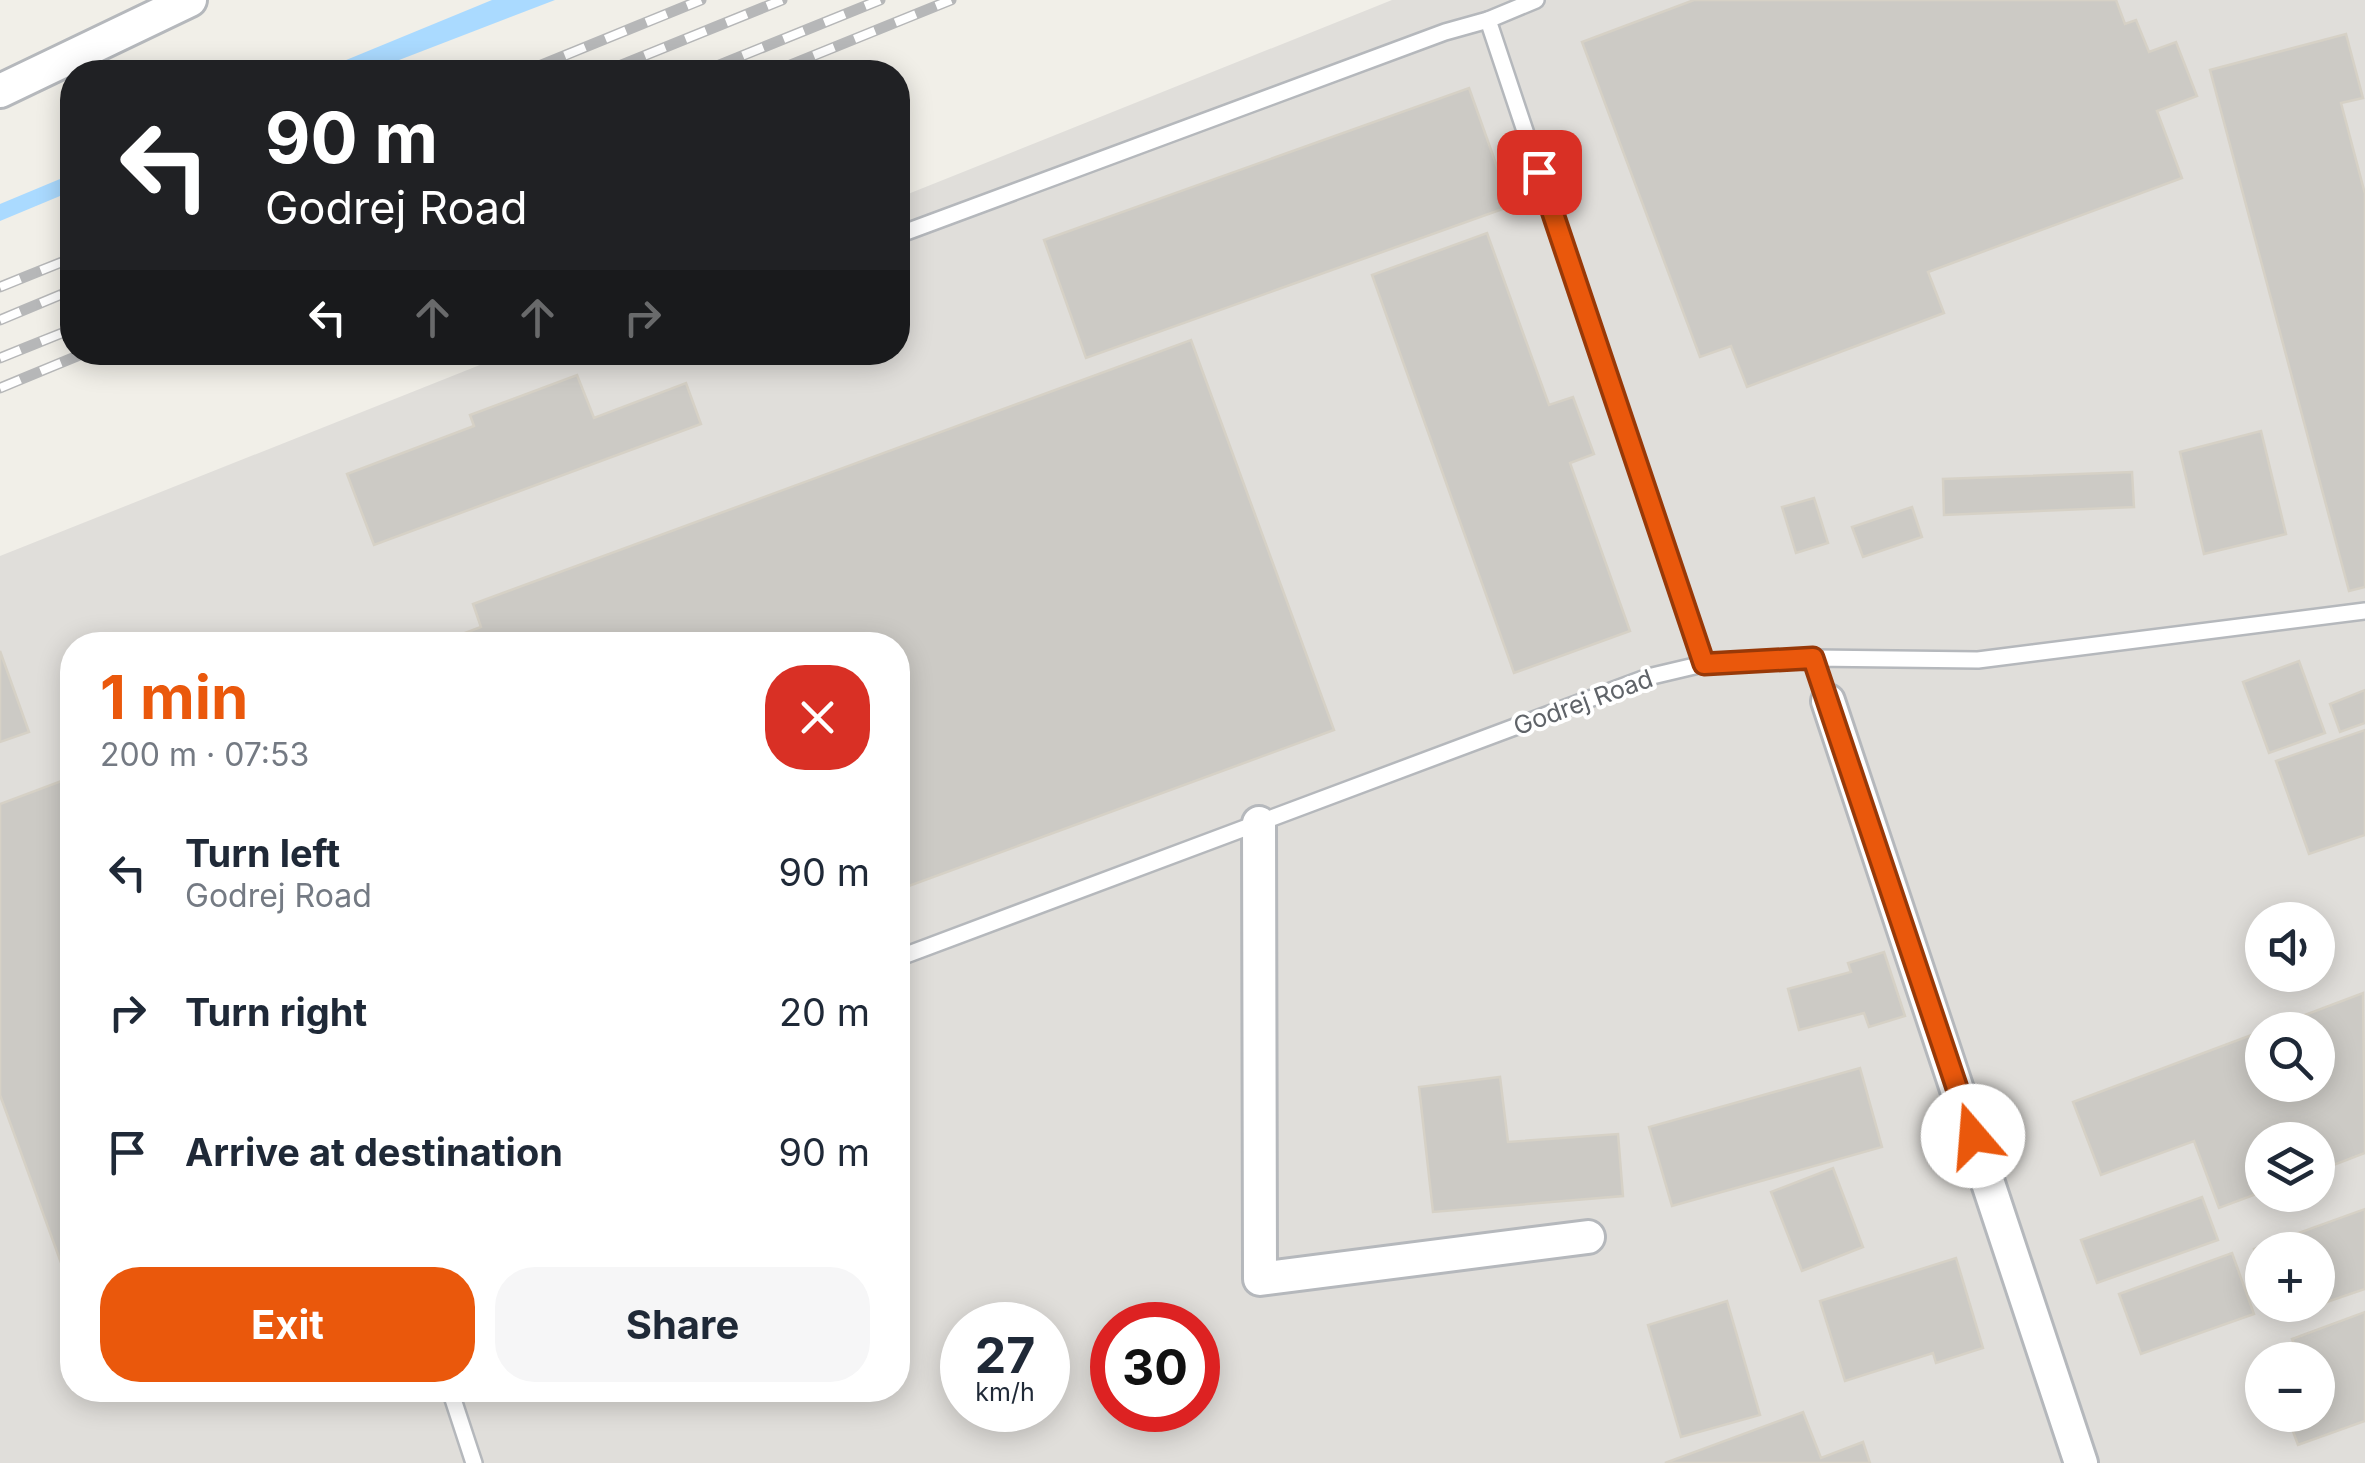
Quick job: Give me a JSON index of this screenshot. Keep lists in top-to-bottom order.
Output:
{
  "streets": {
    "lane": ["Godrej Road"]
  },
  "page": {
    "turn": ["90 m", "Godrej Road"],
    "heading": ["1 min", "200 m · 07:53"],
    "list": [
      {
        "name": "Turn left",
        "note": "Godrej Road",
        "value": "90 m"
      },
      {
        "name": "Turn right",
        "value": "20 m"
      },
      {
        "name": "Arrive at destination",
        "value": "90 m"
      }
    ],
    "map_buttons": ["+", "−"],
    "buttons": ["Exit", "Share"],
    "speed": "27 km/h",
    "limit": "30"
  }
}
